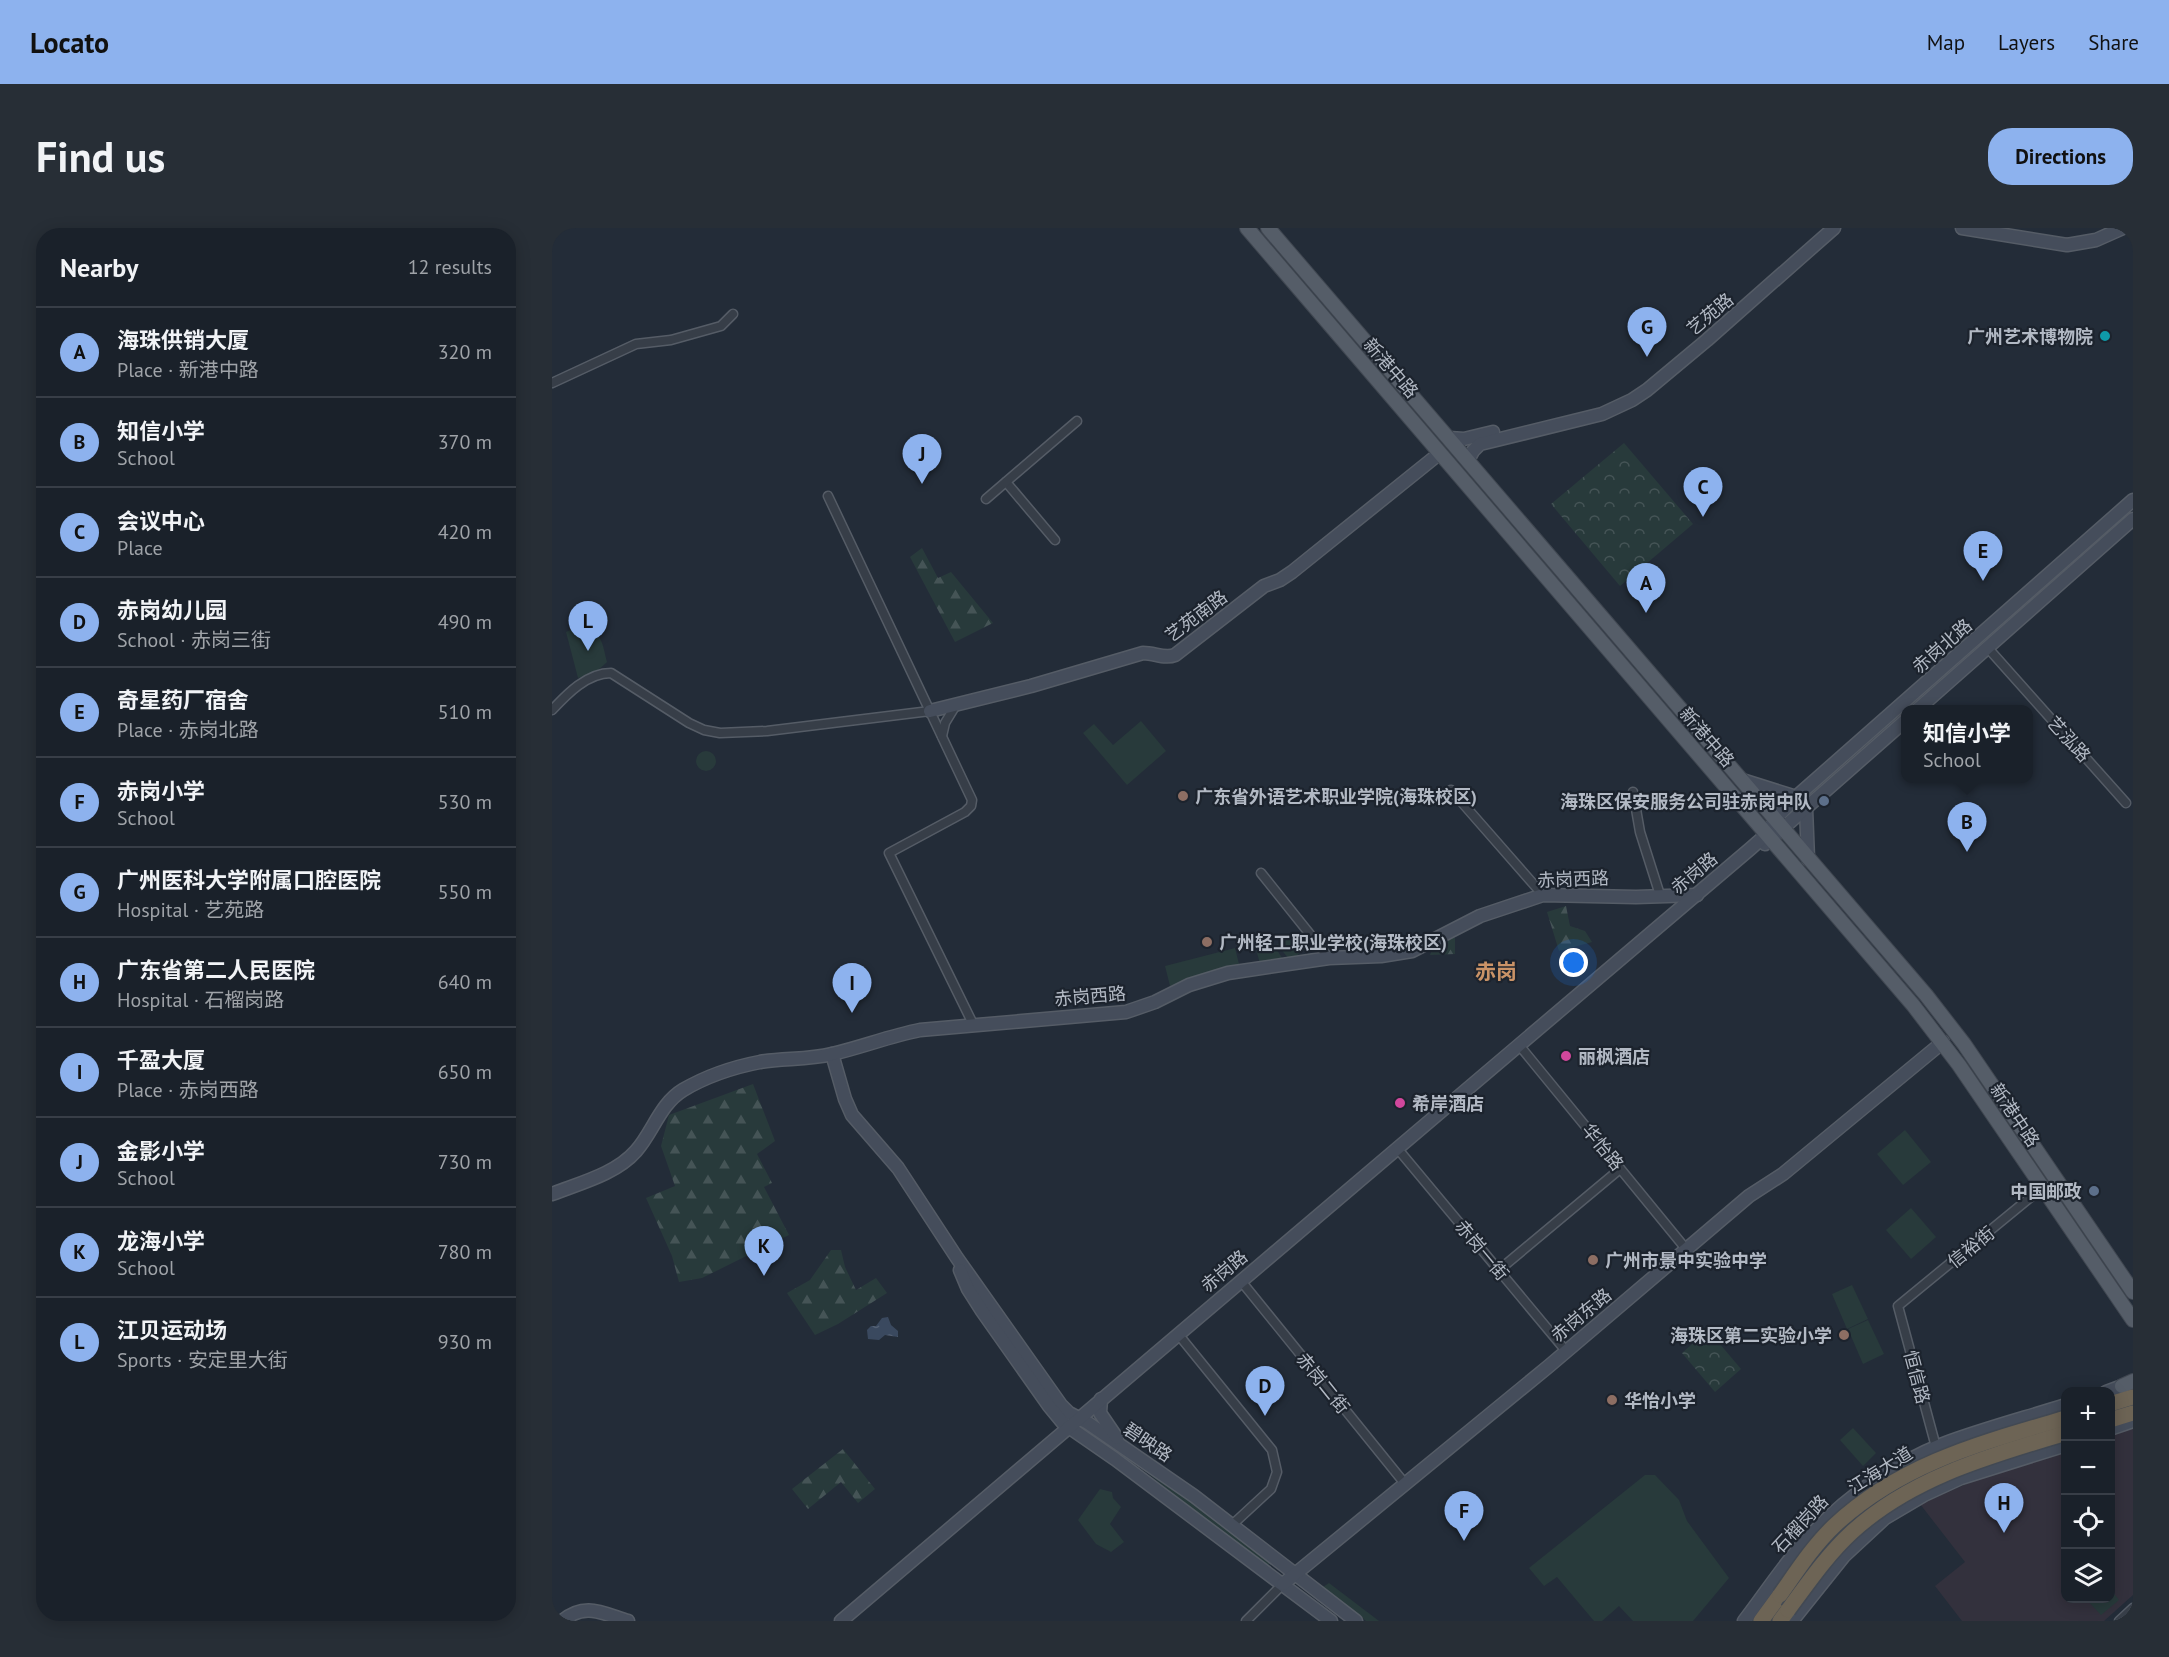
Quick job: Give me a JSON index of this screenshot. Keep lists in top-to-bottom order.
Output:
{
  "streets": {
    "highway": ["江海大道"],
    "main road": ["新港中路"],
    "street": [
      "艺苑路",
      "艺苑南路",
      "赤岗北路",
      "艺泓路",
      "赤岗路",
      "赤岗西路",
      "华怡路",
      "信裕街",
      "赤岗一街",
      "赤岗东路",
      "恒信路",
      "赤岗二街",
      "碧映路",
      "石榴岗路"
    ]
  },
  "crossings": [
    ["艺苑路", "新港中路"],
    ["新港中路", "艺苑南路"],
    ["新港中路", "赤岗北路"],
    ["新港中路", "赤岗路"],
    ["新港中路", "信裕街"],
    ["新港中路", "赤岗东路"],
    ["赤岗北路", "艺泓路"],
    ["赤岗北路", "赤岗路"],
    ["赤岗路", "赤岗西路"],
    ["赤岗路", "华怡路"],
    ["赤岗路", "赤岗一街"],
    ["赤岗路", "赤岗二街"],
    ["赤岗路", "碧映路"],
    ["赤岗西路", "碧映路"],
    ["华怡路", "赤岗东路"],
    ["信裕街", "恒信路"],
    ["赤岗一街", "赤岗东路"],
    ["赤岗东路", "赤岗二街"],
    ["赤岗东路", "碧映路"],
    ["恒信路", "石榴岗路"]
  ],
  "districts": ["赤岗"],
  "places": [
    "广州艺术博物院",
    "广东省外语艺术职业学院(海珠校区)",
    "海珠区保安服务公司驻赤岗中队",
    "广州轻工职业学校(海珠校区)",
    "丽枫酒店",
    "希岸酒店",
    "中国邮政",
    "广州市景中实验中学",
    "海珠区第二实验小学",
    "华怡小学"
  ],
  "page": {
    "header": "Locato",
    "nav": ["Map", "Layers", "Share"],
    "buttons": "Directions",
    "title": "Find us",
    "heading": ["Nearby", "12 results"],
    "list": [
      {
        "mark": "A",
        "name": "海珠供销大厦",
        "note": "Place · 新港中路",
        "value": "320 m"
      },
      {
        "mark": "B",
        "name": "知信小学",
        "note": "School",
        "value": "370 m"
      },
      {
        "mark": "C",
        "name": "会议中心",
        "note": "Place",
        "value": "420 m"
      },
      {
        "mark": "D",
        "name": "赤岗幼儿园",
        "note": "School · 赤岗三街",
        "value": "490 m"
      },
      {
        "mark": "E",
        "name": "奇星药厂宿舍",
        "note": "Place · 赤岗北路",
        "value": "510 m"
      },
      {
        "mark": "F",
        "name": "赤岗小学",
        "note": "School",
        "value": "530 m"
      },
      {
        "mark": "G",
        "name": "广州医科大学附属口腔医院",
        "note": "Hospital · 艺苑路",
        "value": "550 m"
      },
      {
        "mark": "H",
        "name": "广东省第二人民医院",
        "note": "Hospital · 石榴岗路",
        "value": "640 m"
      },
      {
        "mark": "I",
        "name": "千盈大厦",
        "note": "Place · 赤岗西路",
        "value": "650 m"
      },
      {
        "mark": "J",
        "name": "金影小学",
        "note": "School",
        "value": "730 m"
      },
      {
        "mark": "K",
        "name": "龙海小学",
        "note": "School",
        "value": "780 m"
      },
      {
        "mark": "L",
        "name": "江贝运动场",
        "note": "Sports · 安定里大街",
        "value": "930 m"
      }
    ],
    "pins": [
      "G",
      "J",
      "C",
      "E",
      "A",
      "L",
      "B",
      "I",
      "K",
      "D",
      "H",
      "F"
    ],
    "popup": ["知信小学", "School"],
    "map_buttons": ["+", "−"]
  }
}
